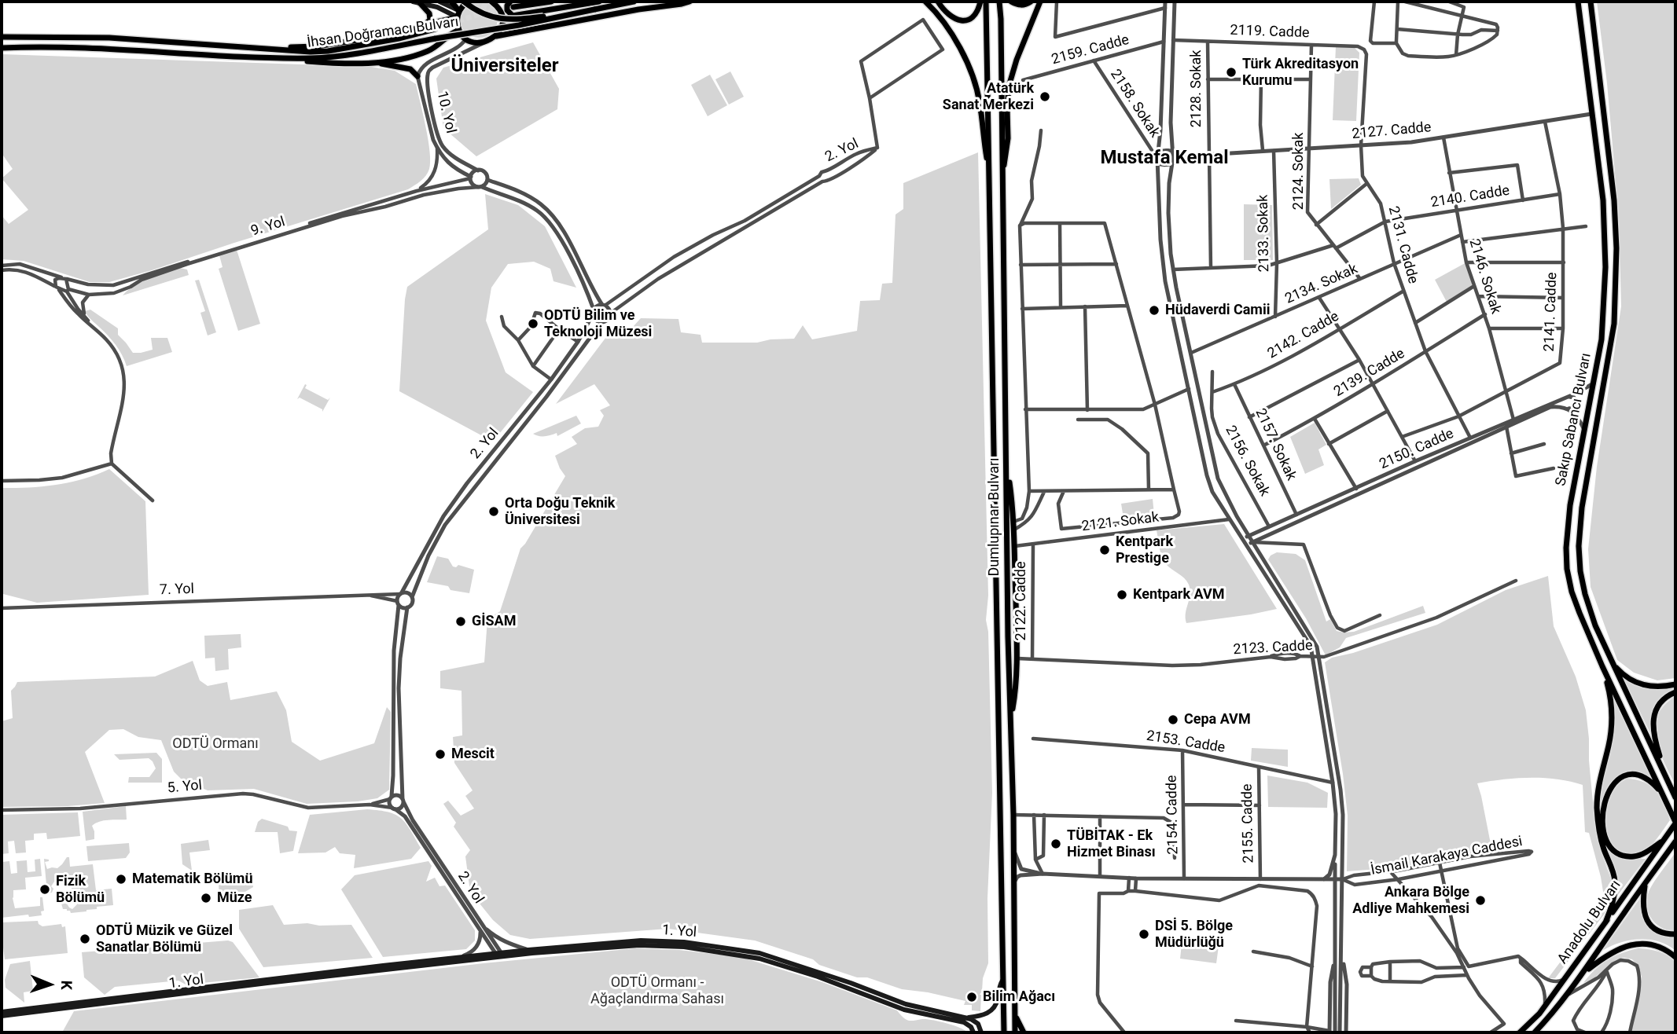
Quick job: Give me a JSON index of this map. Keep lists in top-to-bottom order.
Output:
{
  "streets": {
    "main road": [
      "İhsan Doğramacı Bulvarı",
      "Sakıp Sabancı Bulvarı",
      "Dumlupınar Bulvarı",
      "Anadolu Bulvarı",
      "1. Yol"
    ],
    "street": [
      "2119. Cadde",
      "2159. Cadde",
      "2128. Sokak",
      "2158. Sokak",
      "10. Yol",
      "2127. Cadde",
      "2. Yol",
      "2124. Sokak",
      "2140. Cadde",
      "9. Yol",
      "2133. Sokak",
      "2131. Cadde",
      "2146. Sokak",
      "2134. Sokak",
      "2141. Cadde",
      "2142. Cadde",
      "2139. Cadde",
      "2157. Sokak",
      "2150. Cadde",
      "2156. Sokak",
      "2121. Sokak",
      "7. Yol",
      "2122. Cadde",
      "2123. Cadde",
      "2153. Cadde",
      "5. Yol",
      "2154. Cadde",
      "2155. Cadde",
      "İsmail Karakaya Caddesi"
    ]
  },
  "crossings": [
    ["2119. Cadde", "2128. Sokak"],
    ["2119. Cadde", "2124. Sokak"],
    ["2119. Cadde", "2131. Cadde"],
    ["2159. Cadde", "2158. Sokak"],
    ["2128. Sokak", "2127. Cadde"],
    ["2128. Sokak", "2140. Cadde"],
    ["2158. Sokak", "2127. Cadde"],
    ["10. Yol", "2. Yol"],
    ["10. Yol", "9. Yol"],
    ["2127. Cadde", "2124. Sokak"],
    ["2127. Cadde", "2133. Sokak"],
    ["2127. Cadde", "2131. Cadde"],
    ["2127. Cadde", "2146. Sokak"],
    ["2127. Cadde", "2141. Cadde"],
    ["2127. Cadde", "Sakıp Sabancı Bulvarı"],
    ["2. Yol", "7. Yol"],
    ["2. Yol", "5. Yol"],
    ["2. Yol", "1. Yol"],
    ["2124. Sokak", "2140. Cadde"],
    ["2124. Sokak", "2134. Sokak"],
    ["2140. Cadde", "2133. Sokak"],
    ["2140. Cadde", "2131. Cadde"],
    ["2140. Cadde", "2146. Sokak"],
    ["2140. Cadde", "2141. Cadde"],
    ["2133. Sokak", "2134. Sokak"],
    ["2131. Cadde", "2134. Sokak"],
    ["2131. Cadde", "2141. Cadde"],
    ["2131. Cadde", "2142. Cadde"],
    ["2131. Cadde", "2139. Cadde"],
    ["2131. Cadde", "2150. Cadde"],
    ["2146. Sokak", "2134. Sokak"],
    ["2146. Sokak", "2141. Cadde"],
    ["2146. Sokak", "2139. Cadde"],
    ["2146. Sokak", "2150. Cadde"],
    ["2142. Cadde", "2157. Sokak"],
    ["2142. Cadde", "2156. Sokak"],
    ["2139. Cadde", "2157. Sokak"],
    ["Sakıp Sabancı Bulvarı", "2150. Cadde"],
    ["Sakıp Sabancı Bulvarı", "Anadolu Bulvarı"],
    ["2157. Sokak", "2150. Cadde"],
    ["2150. Cadde", "2156. Sokak"],
    ["Dumlupınar Bulvarı", "İsmail Karakaya Caddesi"],
    ["2121. Sokak", "2122. Cadde"],
    ["2122. Cadde", "2123. Cadde"],
    ["2153. Cadde", "2154. Cadde"],
    ["2153. Cadde", "2155. Cadde"],
    ["2154. Cadde", "İsmail Karakaya Caddesi"],
    ["2155. Cadde", "İsmail Karakaya Caddesi"]
  ],
  "districts": ["Üniversiteler", "Mustafa Kemal"],
  "parks": ["ODTÜ Ormanı", "ODTÜ Ormanı - Ağaçlandırma Sahası"],
  "places": [
    "Türk Akreditasyon Kurumu",
    "Atatürk Sanat Merkezi",
    "Hüdaverdi Camii",
    "ODTÜ Bilim ve Teknoloji Müzesi",
    "Orta Doğu Teknik Üniversitesi",
    "Kentpark Prestige",
    "Kentpark AVM",
    "GİSAM",
    "Cepa AVM",
    "Mescit",
    "TÜBİTAK - Ek Hizmet Binası",
    "Matematik Bölümü",
    "Fizik Bölümü",
    "Müze",
    "Ankara Bölge Adliye Mahkemesi",
    "DSİ 5. Bölge Müdürlüğü",
    "ODTÜ Müzik ve Güzel Sanatlar Bölümü",
    "Bilim Ağacı"
  ],
  "north": "right"
}
